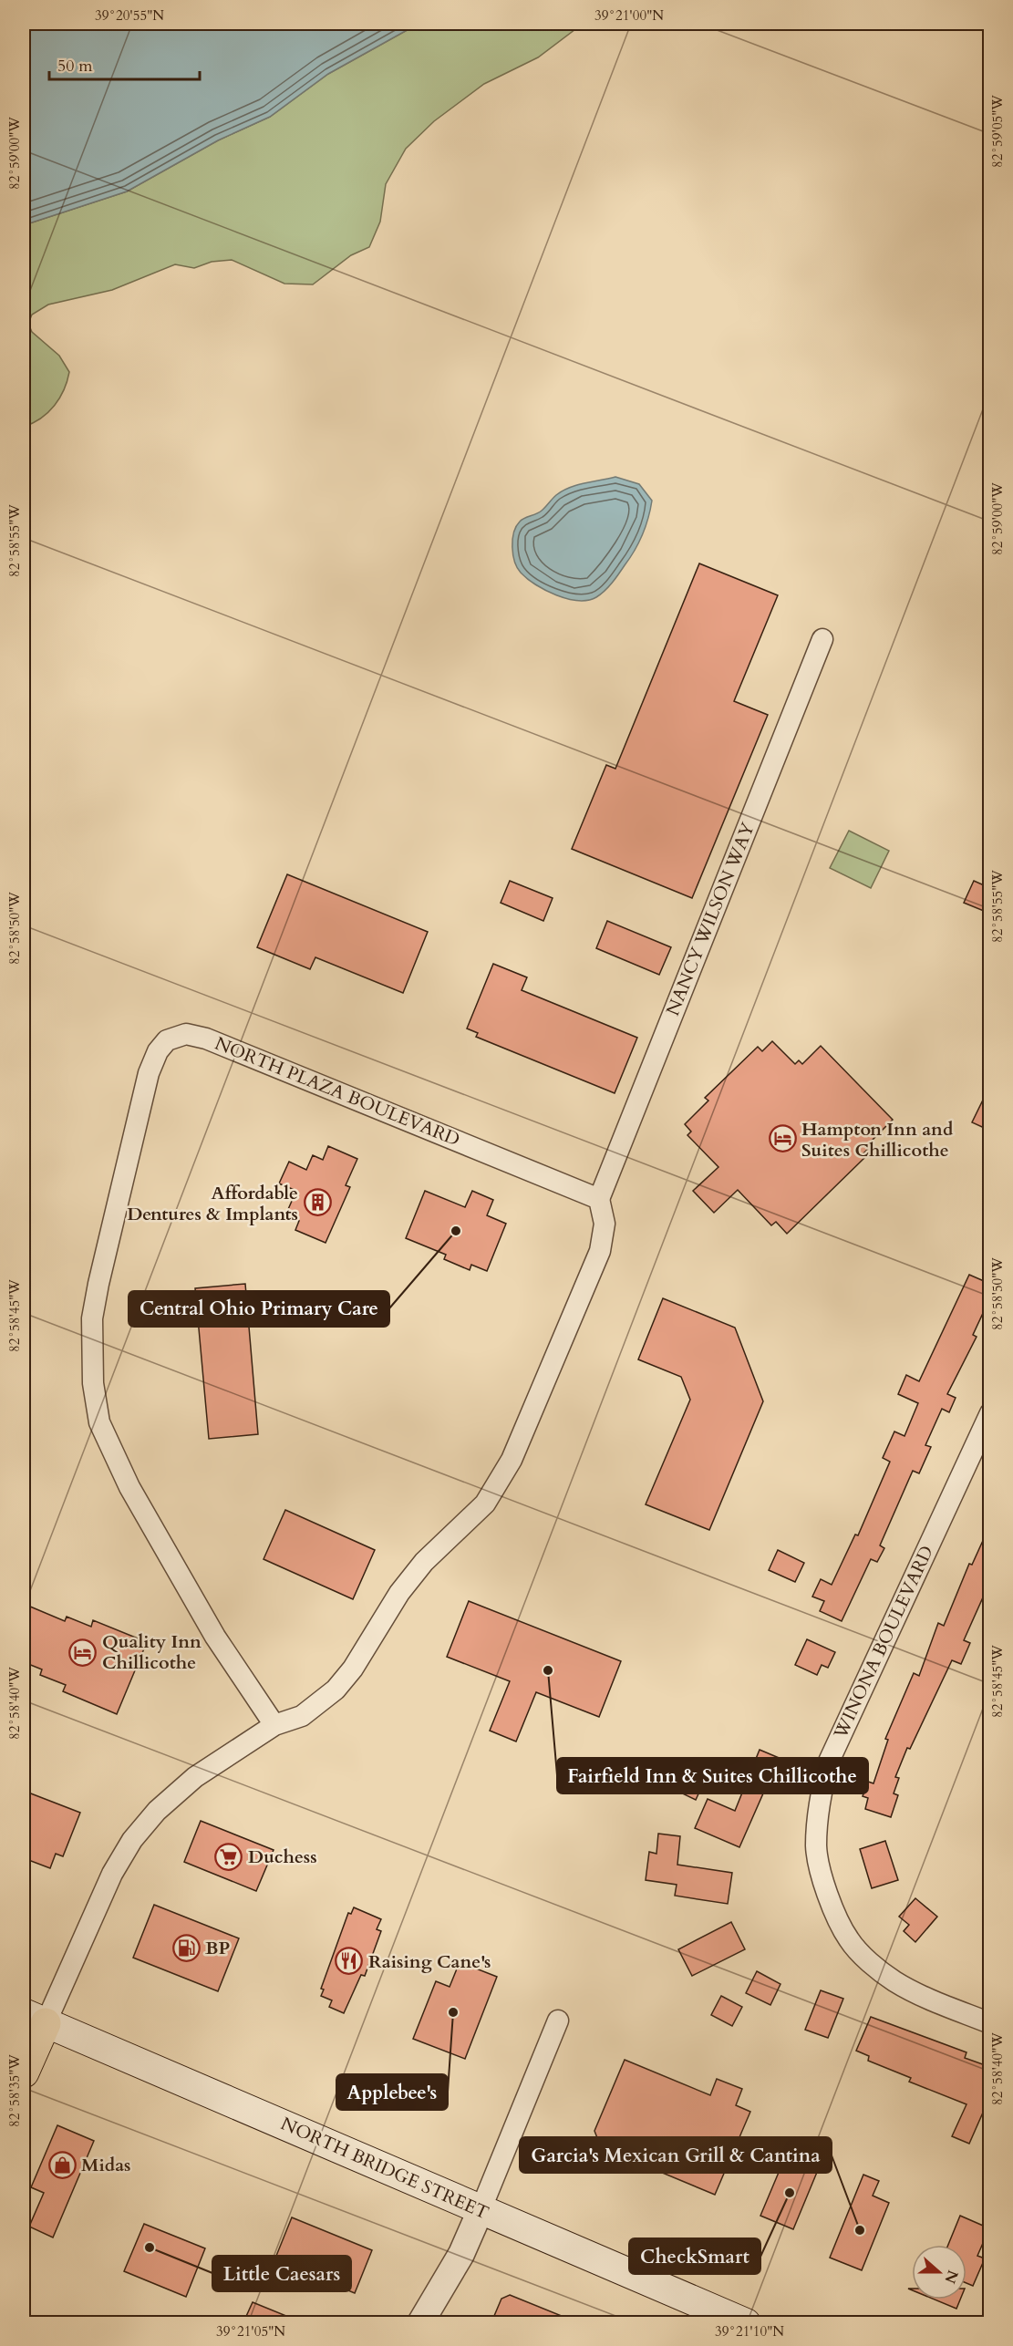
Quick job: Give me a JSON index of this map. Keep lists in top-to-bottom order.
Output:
{
  "streets": {
    "main road": ["NORTH BRIDGE STREET"],
    "street": ["NANCY WILSON WAY", "NORTH PLAZA BOULEVARD", "WINONA BOULEVARD"]
  },
  "crossings": [
    ["NANCY WILSON WAY", "NORTH PLAZA BOULEVARD"]
  ],
  "places": {
    "hotel": ["Hampton Inn and Suites Chillicothe", "Quality Inn Chillicothe"],
    "building": ["Affordable Dentures & Implants"],
    "other": [
      "Central Ohio Primary Care",
      "Fairfield Inn & Suites Chillicothe",
      "Applebee's",
      "CheckSmart",
      "Garcia's Mexican Grill & Cantina",
      "Little Caesars"
    ],
    "supermarket": ["Duchess"],
    "fuel station": ["BP"],
    "restaurant": ["Raising Cane's"],
    "shop": ["Midas"]
  },
  "scale_bar": "50 m",
  "north": "right",
  "coordinates": [
    "39°20'55\"N",
    "39°21'00\"N",
    "82°59'05\"W",
    "82°59'00\"W",
    "82°58'55\"W",
    "82°58'50\"W",
    "82°58'45\"W",
    "82°58'40\"W",
    "82°58'35\"W",
    "39°21'05\"N",
    "39°21'10\"N"
  ]
}
